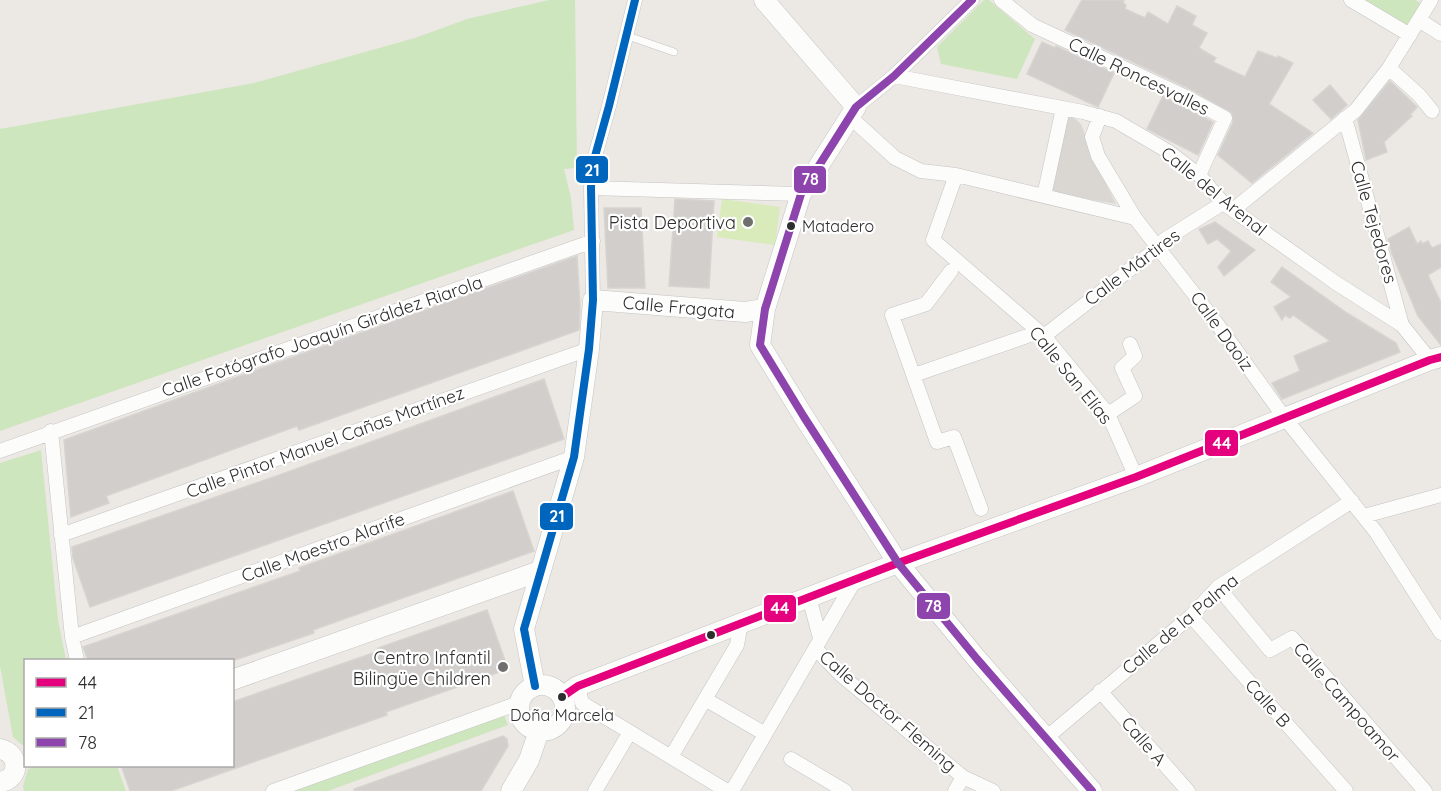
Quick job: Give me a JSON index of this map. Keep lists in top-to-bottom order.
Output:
{
  "streets": {
    "street": [
      "Calle Roncesvalles",
      "Calle del Arenal",
      "Calle Tejedores",
      "Calle Mártires",
      "Calle Fragata",
      "Calle Daoiz",
      "Calle Fotógrafo Joaquín Giráldez Riarola",
      "Calle San Elías",
      "Calle Pintor Manuel Cañas Martínez",
      "Calle Maestro Alarife",
      "Calle de la Palma",
      "Calle Campoamor",
      "Calle B",
      "Calle Doctor Fleming",
      "Calle A"
    ]
  },
  "crossings": [
    ["Calle Roncesvalles", "Calle del Arenal"],
    ["Calle del Arenal", "Calle Tejedores"],
    ["Calle del Arenal", "Calle Mártires"],
    ["Calle del Arenal", "Calle Daoiz"],
    ["Calle Tejedores", "Calle Mártires"],
    ["Calle Mártires", "Calle Daoiz"],
    ["Calle Mártires", "Calle San Elías"],
    ["Calle Daoiz", "Calle de la Palma"],
    ["Calle de la Palma", "Calle Campoamor"],
    ["Calle de la Palma", "Calle B"],
    ["Calle de la Palma", "Calle A"]
  ],
  "places": [
    "Pista Deportiva",
    "Matadero",
    "Centro Infantil Bilingüe Children",
    "Doña Marcela"
  ],
  "lines": ["transit line 21", "transit line 78", "transit line 44"],
  "legend": ["44", "21", "78"]
}
